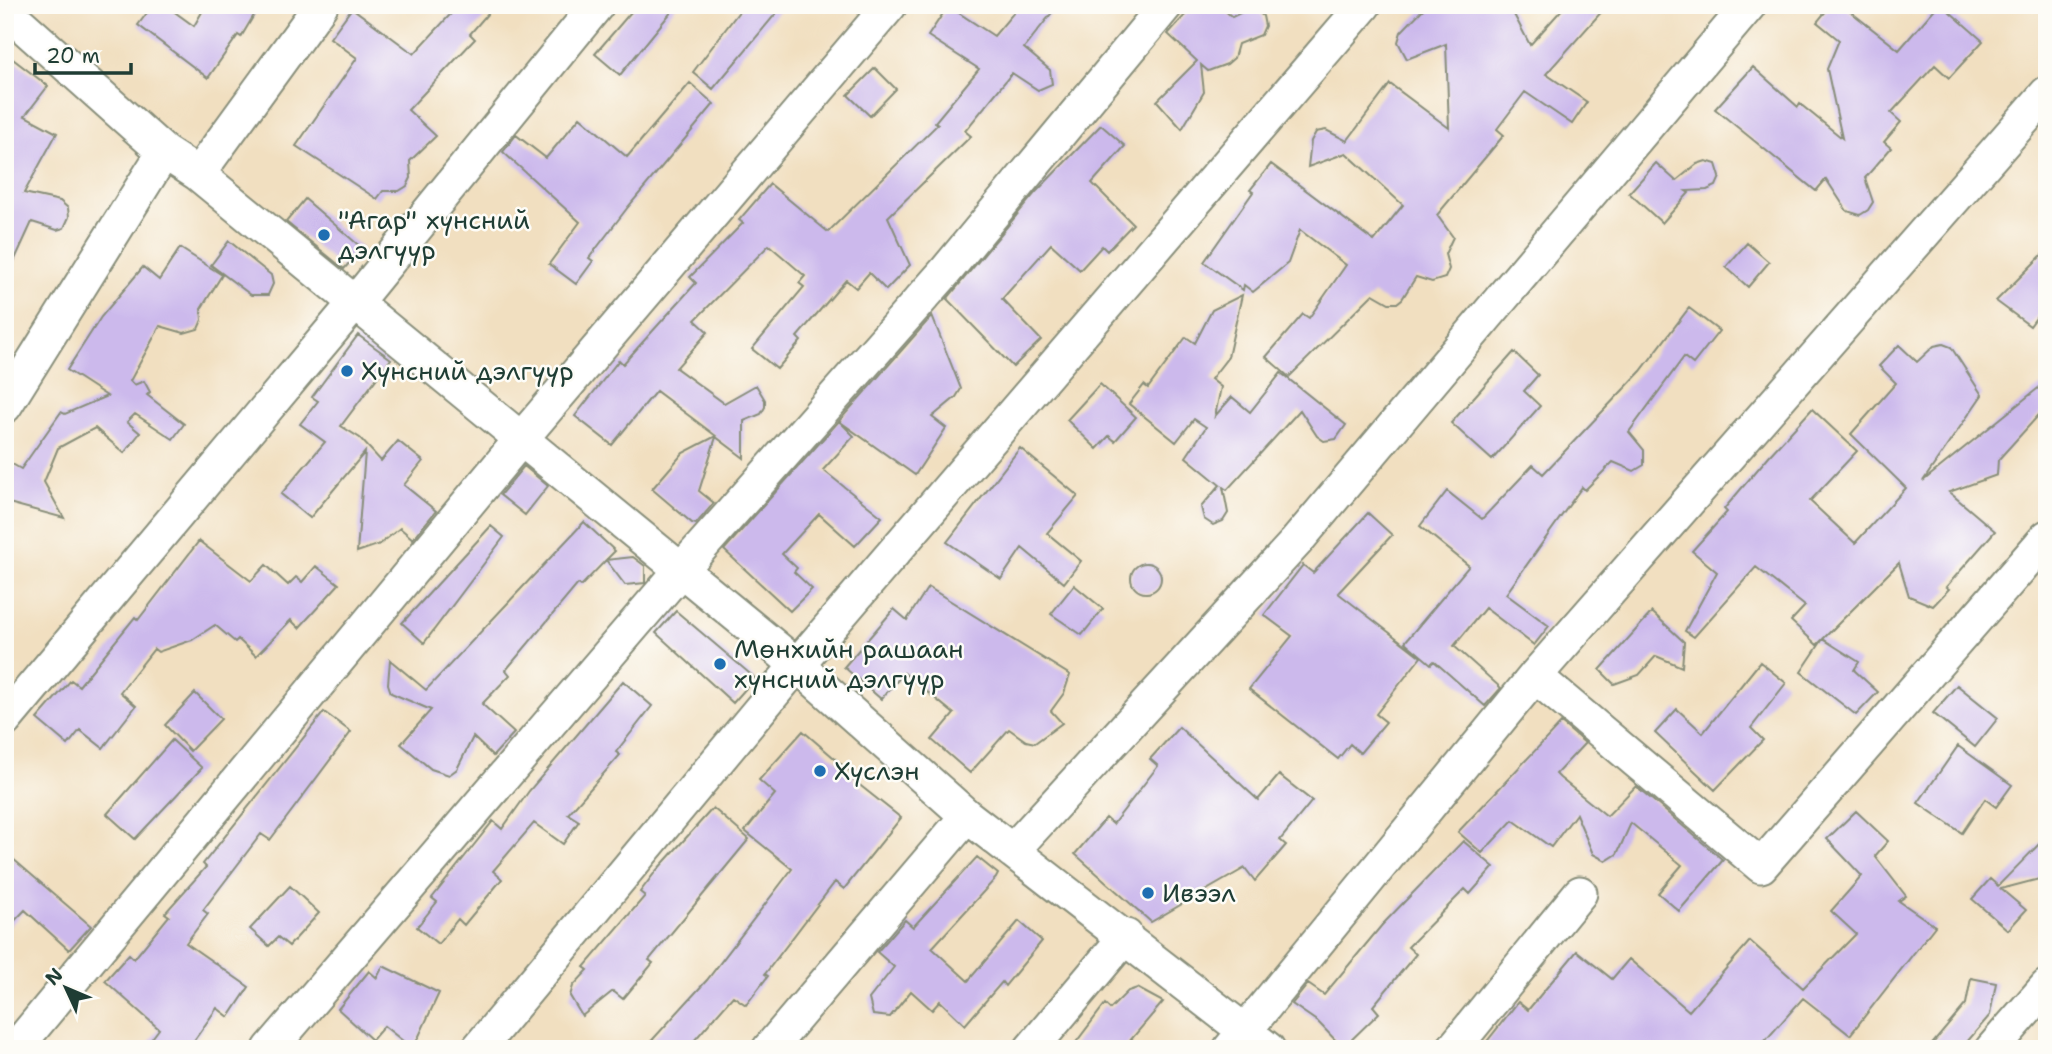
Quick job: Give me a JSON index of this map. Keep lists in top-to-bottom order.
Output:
{
  "places": [
    "\"Агар\" хүнсний дэлгүүр",
    "Хүнсний дэлгүүр",
    "Мөнхийн рашаан хүнсний дэлгүүр",
    "Хүслэн",
    "Ивээл"
  ],
  "scale_bar": "20 m",
  "north": "top left"
}
